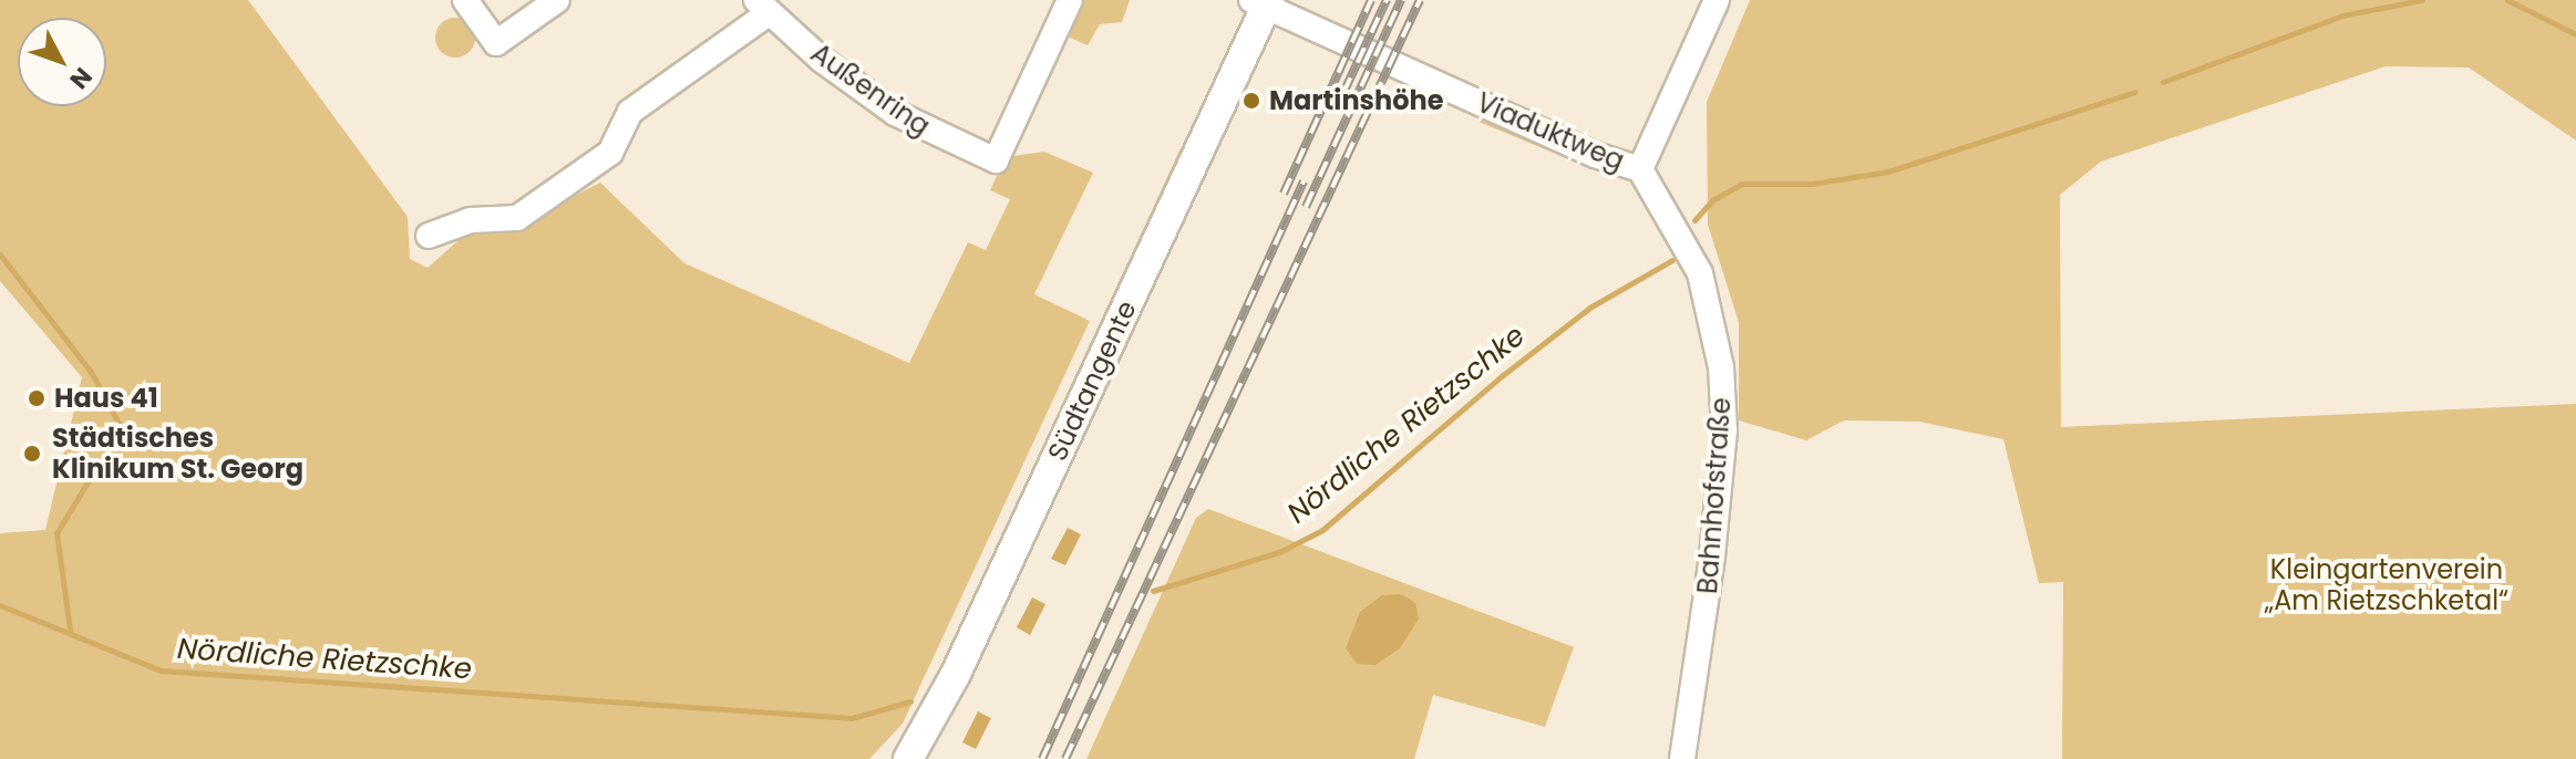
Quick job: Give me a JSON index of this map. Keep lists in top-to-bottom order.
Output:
{
  "streets": {
    "street": [
      "Außenring",
      "Viaduktweg",
      "Südtangente",
      "Bahnhofstraße"
    ]
  },
  "crossings": [
    ["Viaduktweg", "Südtangente"],
    ["Viaduktweg", "Bahnhofstraße"]
  ],
  "water": ["Nördliche Rietzschke"],
  "parks": ["Kleingartenverein „Am Rietzschketal“"],
  "places": ["Martinshöhe", "Haus 41", "Städtisches Klinikum St. Georg"],
  "north": "bottom right"
}
